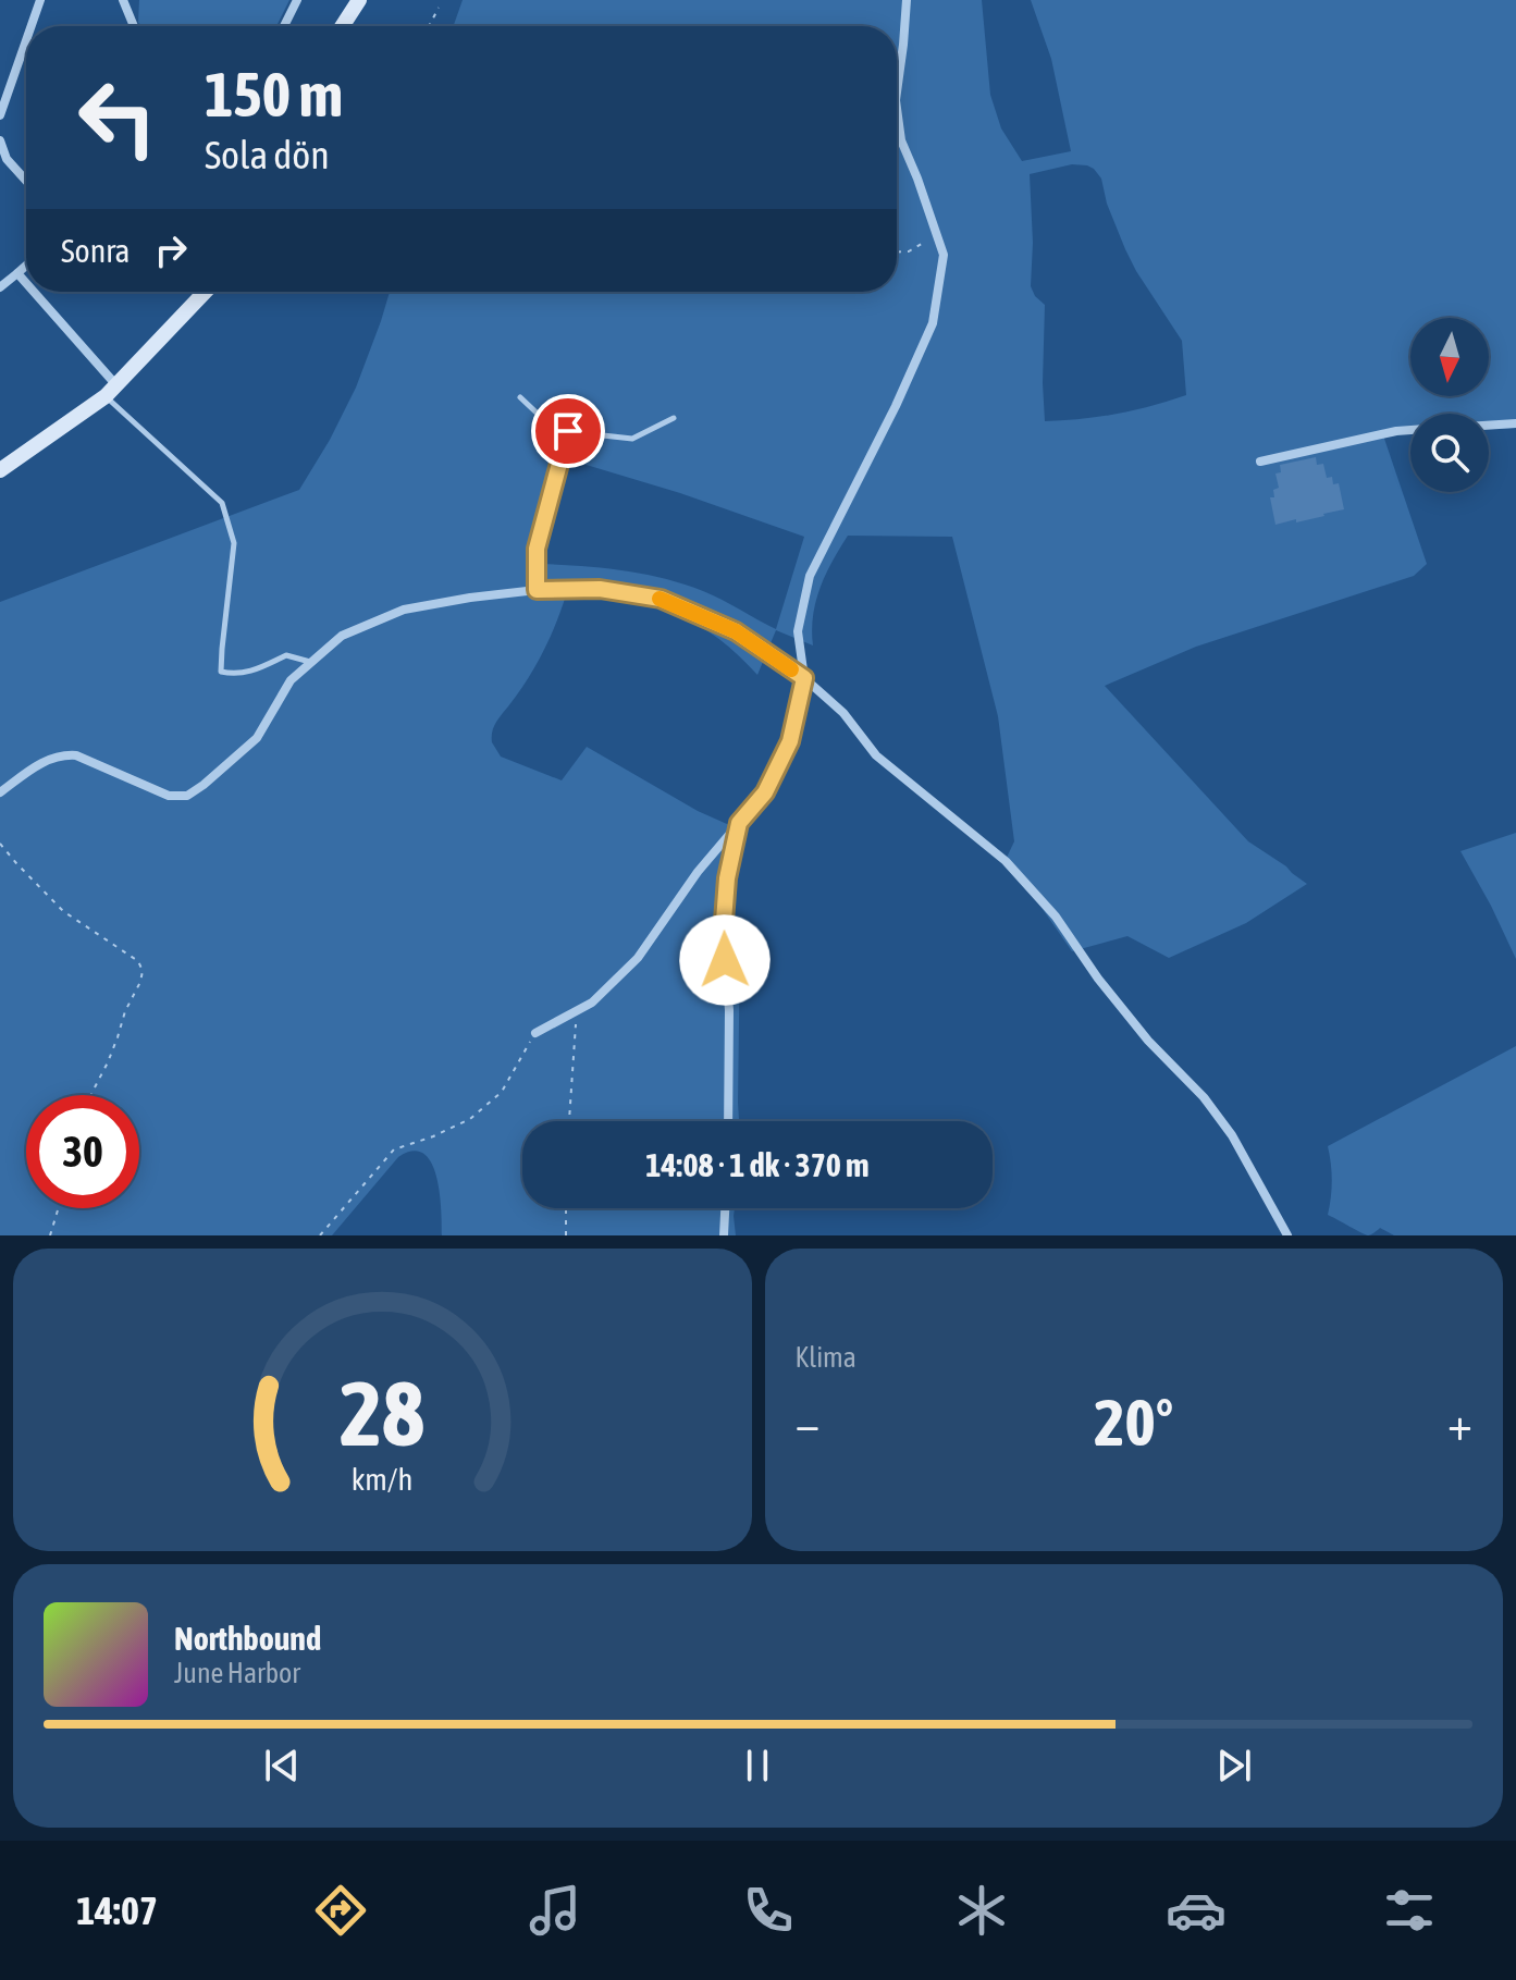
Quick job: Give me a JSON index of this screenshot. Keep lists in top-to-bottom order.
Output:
{
  "north": "bottom",
  "page": {
    "turn": ["150 m", "Sola dön"],
    "then": "Sonra",
    "limit": "30",
    "trip": "14:08 · 1 dk · 370 m",
    "tile": "Klima",
    "heat": ["−", "20°", "+"],
    "song": ["Northbound", "June Harbor"],
    "tabs": "14:07",
    "gauge": ["28", "km/h"]
  }
}
